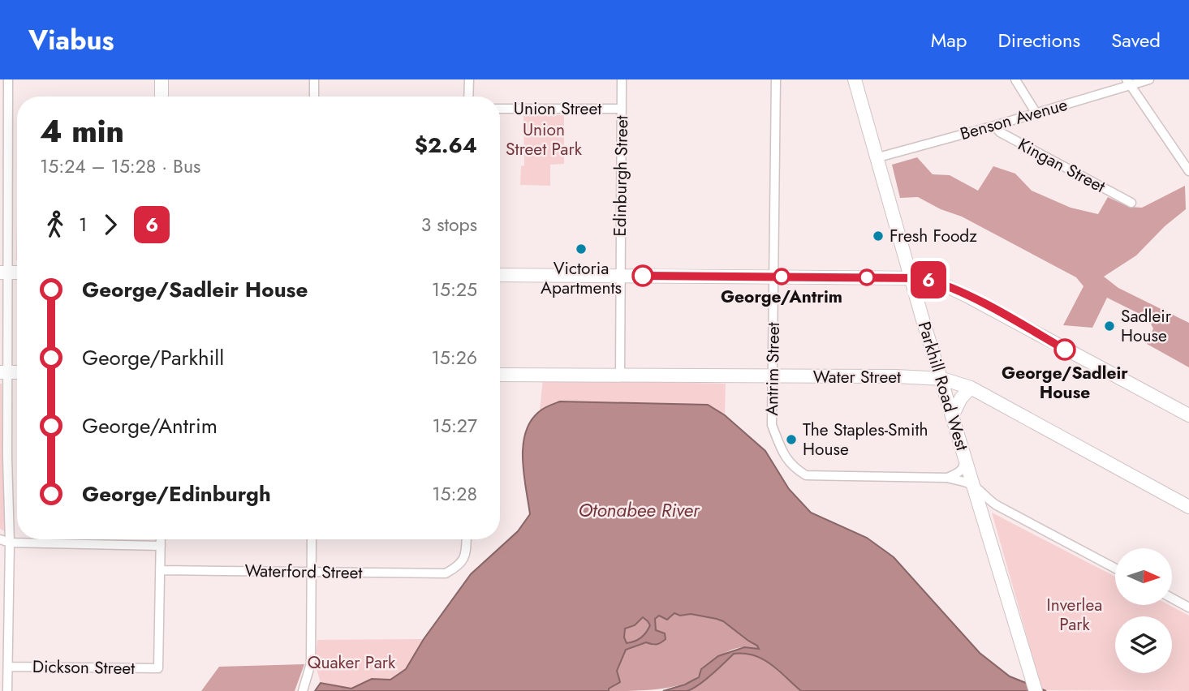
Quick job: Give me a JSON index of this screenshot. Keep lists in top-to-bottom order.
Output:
{
  "streets": {
    "main road": ["Water Street", "Parkhill Road West"],
    "street": [
      "Union Street",
      "Benson Avenue",
      "Kingan Street",
      "Edinburgh Street",
      "Antrim Street",
      "Waterford Street",
      "Dickson Street"
    ]
  },
  "crossings": [
    ["Union Street", "Edinburgh Street"],
    ["Benson Avenue", "Kingan Street"],
    ["Benson Avenue", "Parkhill Road West"],
    ["Edinburgh Street", "Water Street"],
    ["Antrim Street", "Water Street"],
    ["Water Street", "Parkhill Road West"],
    ["Waterford Street", "Dickson Street"]
  ],
  "water": ["Otonabee River"],
  "parks": ["Union Street Park", "Inverlea Park", "Quaker Park"],
  "places": [
    "Fresh Foodz",
    "Victoria Apartments",
    "George/Antrim",
    "Sadleir House",
    "George/Sadleir House",
    "The Staples-Smith House"
  ],
  "lines": ["bus line 6"],
  "north": "right",
  "page": {
    "header": "Viabus",
    "nav": ["Map", "Directions", "Saved"],
    "on_map": "6",
    "heading": ["4 min", "15:24 – 15:28 · Bus", "$2.64"],
    "legs": ["1", "6", "3 stops"],
    "list": [
      {
        "name": "George/Sadleir House",
        "value": "15:25"
      },
      {
        "name": "George/Parkhill",
        "value": "15:26"
      },
      {
        "name": "George/Antrim",
        "value": "15:27"
      },
      {
        "name": "George/Edinburgh",
        "value": "15:28"
      }
    ]
  }
}
